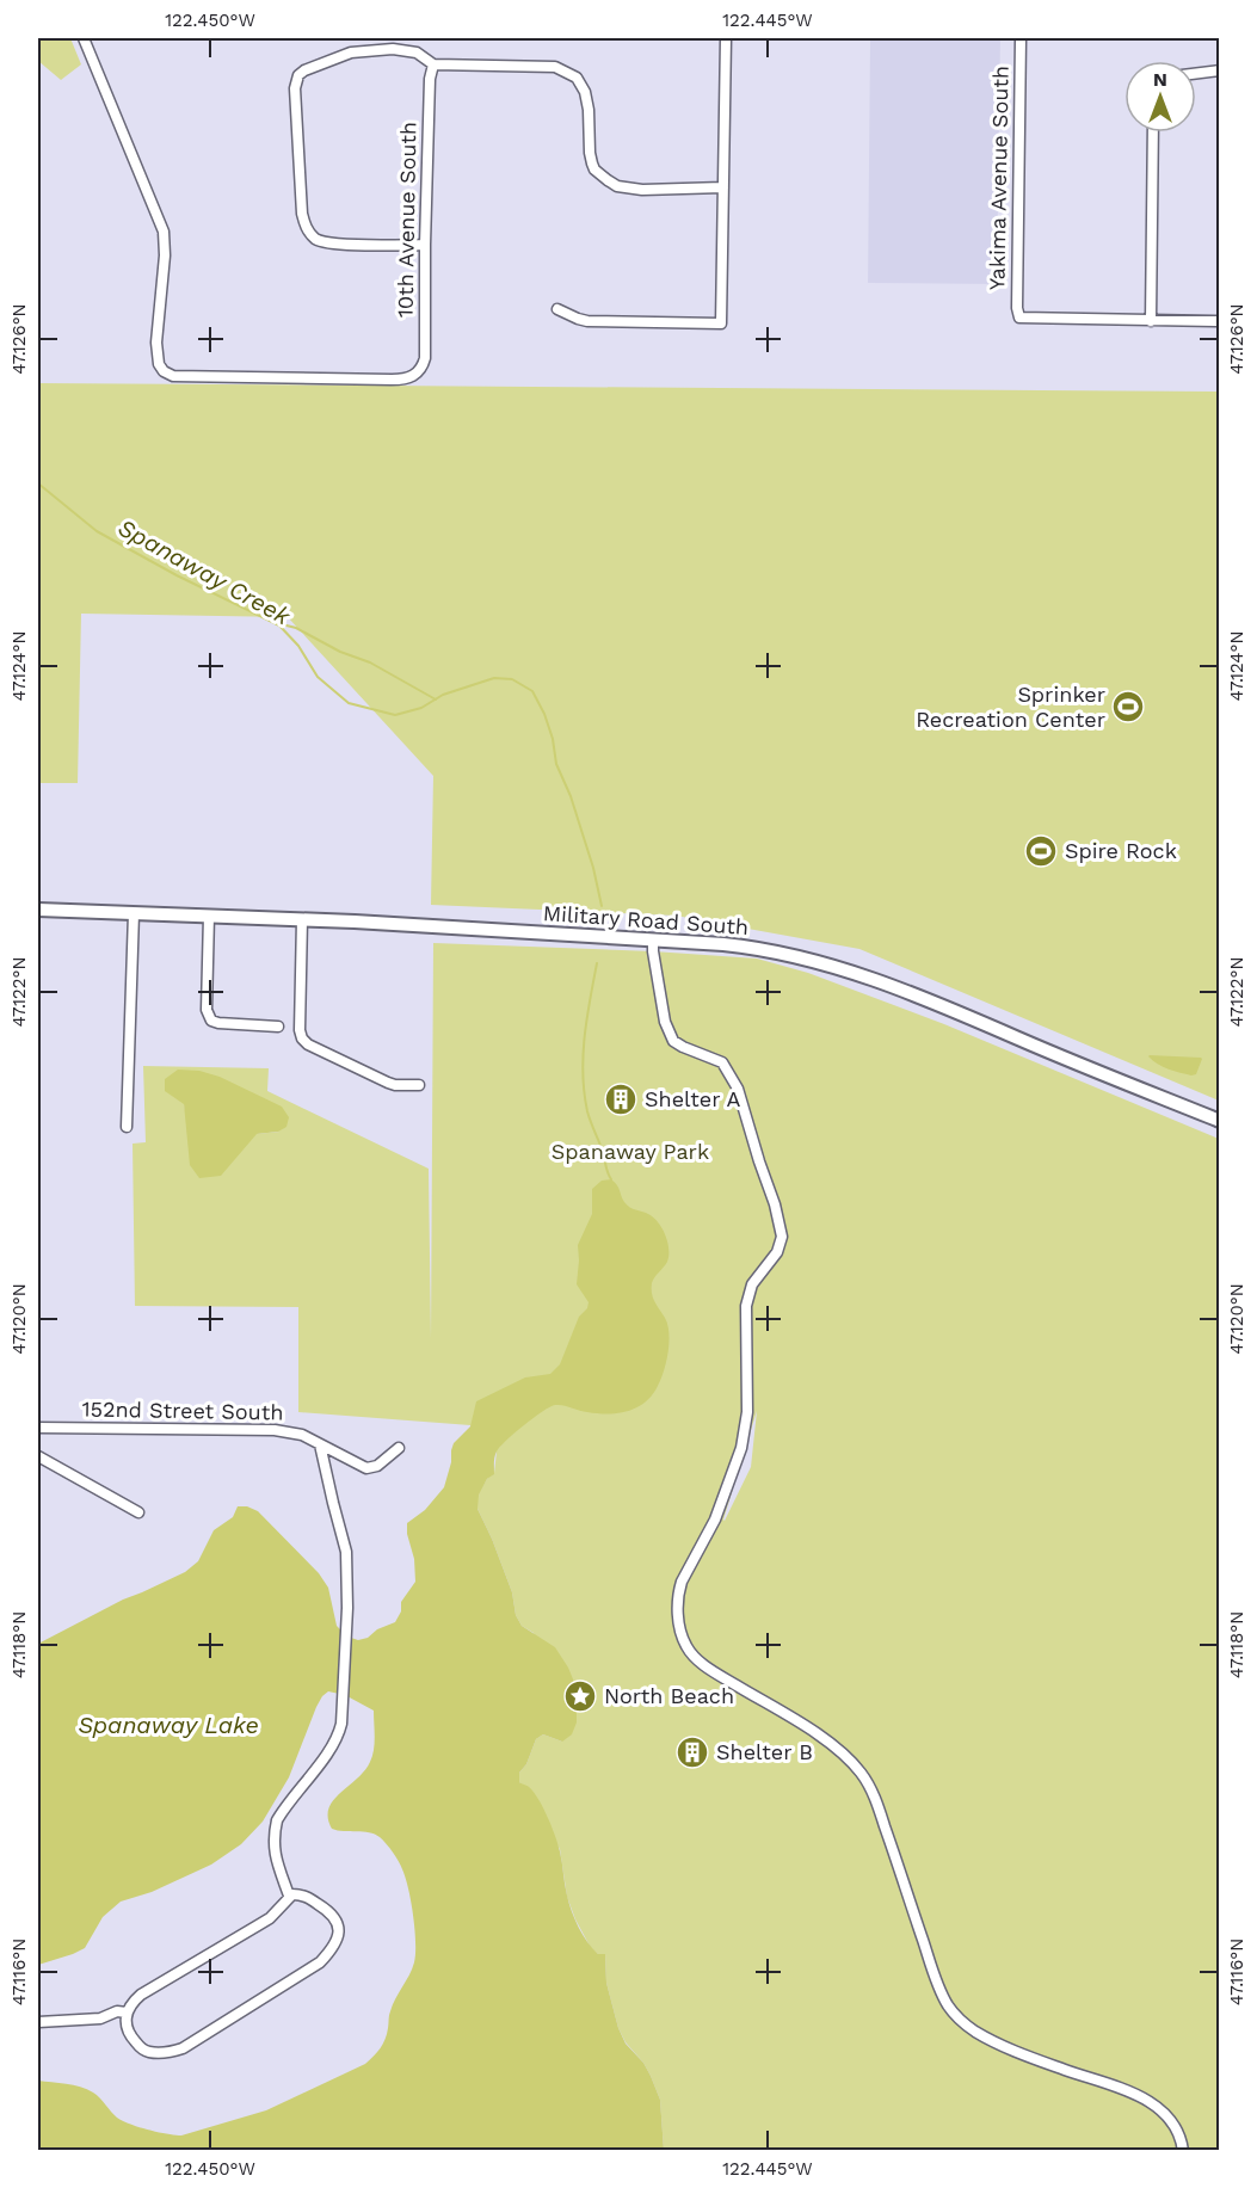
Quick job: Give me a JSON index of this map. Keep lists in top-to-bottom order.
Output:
{
  "streets": {
    "main road": ["Military Road South"],
    "street": ["Yakima Avenue South", "10th Avenue South", "152nd Street South"]
  },
  "water": ["Spanaway Creek", "Spanaway Lake"],
  "parks": ["Spanaway Park"],
  "places": {
    "sports": ["Sprinker Recreation Center", "Spire Rock"],
    "building": ["Shelter A", "Shelter B"],
    "place": ["North Beach"]
  },
  "north": "top",
  "coordinates": [
    "122.450°W",
    "122.445°W",
    "47.126°N",
    "47.124°N",
    "47.122°N",
    "47.120°N",
    "47.118°N",
    "47.116°N"
  ]
}
